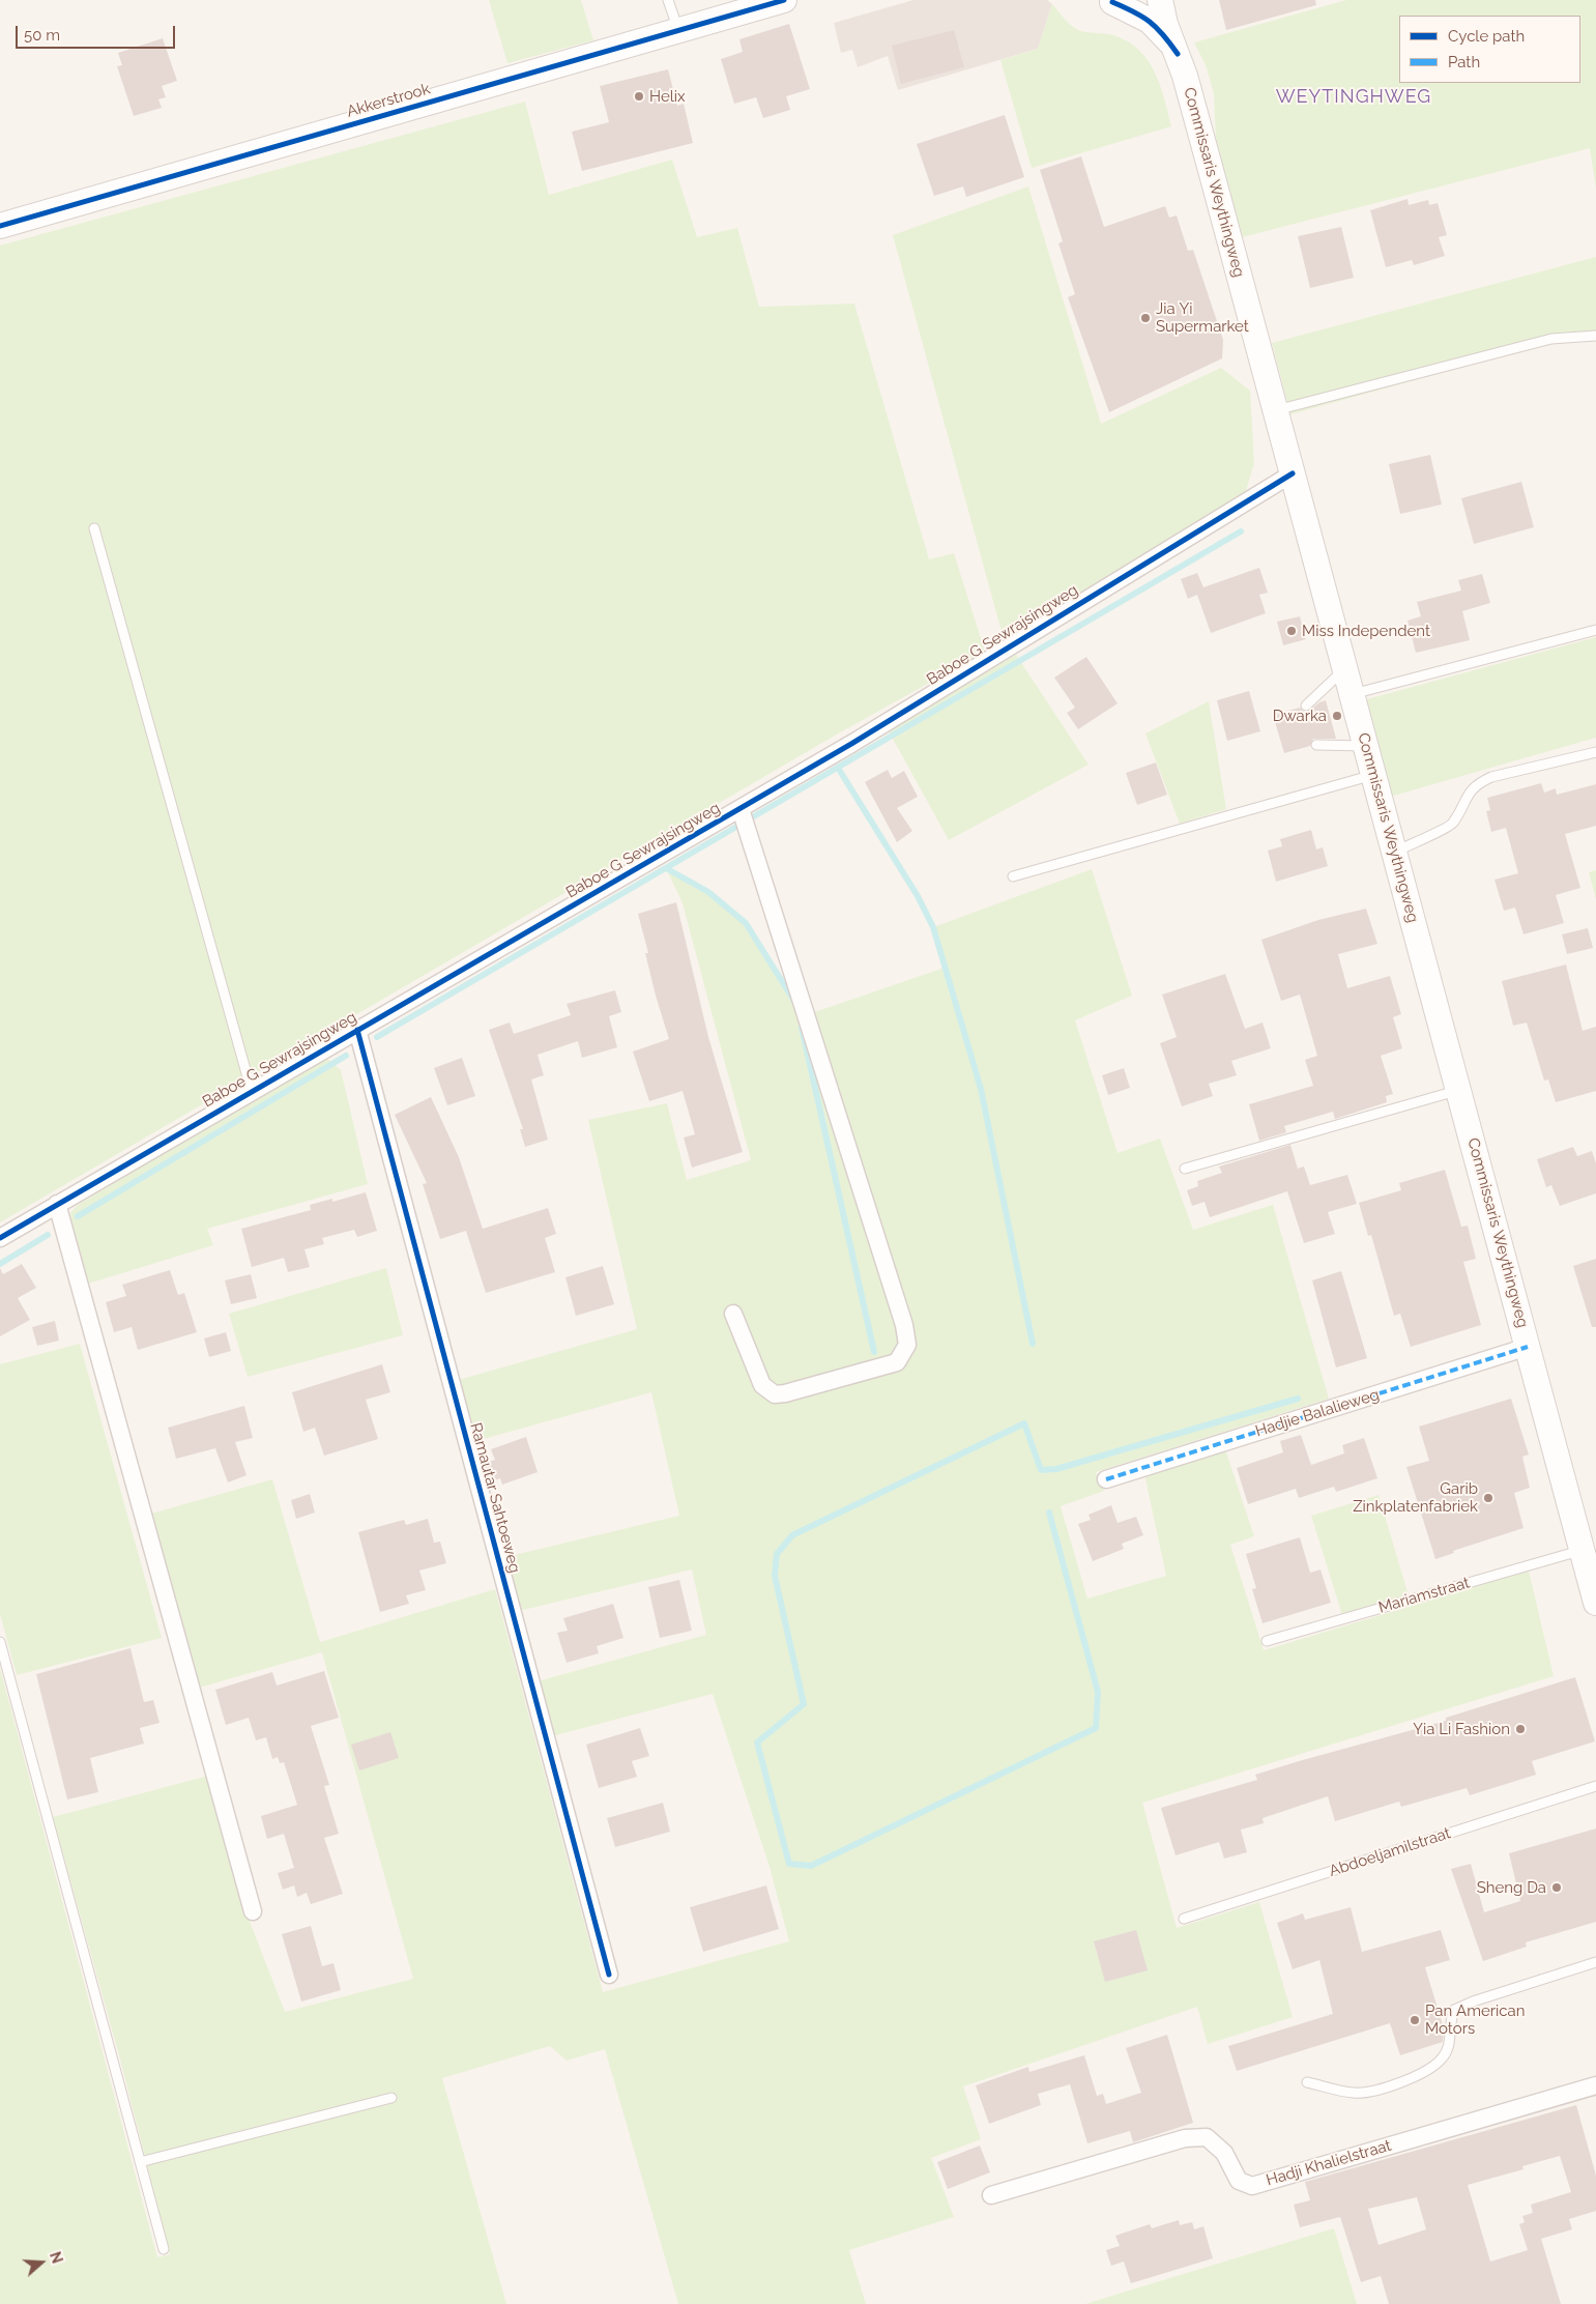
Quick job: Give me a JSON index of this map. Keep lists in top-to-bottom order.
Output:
{
  "streets": {
    "main road": ["Akkerstrook", "Commissaris Weythingweg"],
    "street": [
      "Baboe G Sewrajsingweg",
      "Hadjie Balalieweg",
      "Ramautar Sahtoeweg",
      "Hadji Khalielstraat"
    ],
    "lane": ["Mariamstraat", "Abdoeljamilstraat"]
  },
  "crossings": [
    ["Commissaris Weythingweg", "Baboe G Sewrajsingweg"],
    ["Commissaris Weythingweg", "Hadjie Balalieweg"],
    ["Commissaris Weythingweg", "Mariamstraat"],
    ["Baboe G Sewrajsingweg", "Ramautar Sahtoeweg"]
  ],
  "districts": ["WEYTINGHWEG"],
  "places": [
    "Helix",
    "Jia Yi Supermarket",
    "Miss Independent",
    "Dwarka",
    "Garib Zinkplatenfabriek",
    "Yia Li Fashion",
    "Sheng Da",
    "Pan American Motors"
  ],
  "legend": ["Cycle path", "Path"],
  "scale_bar": "50 m",
  "north": "right"
}
